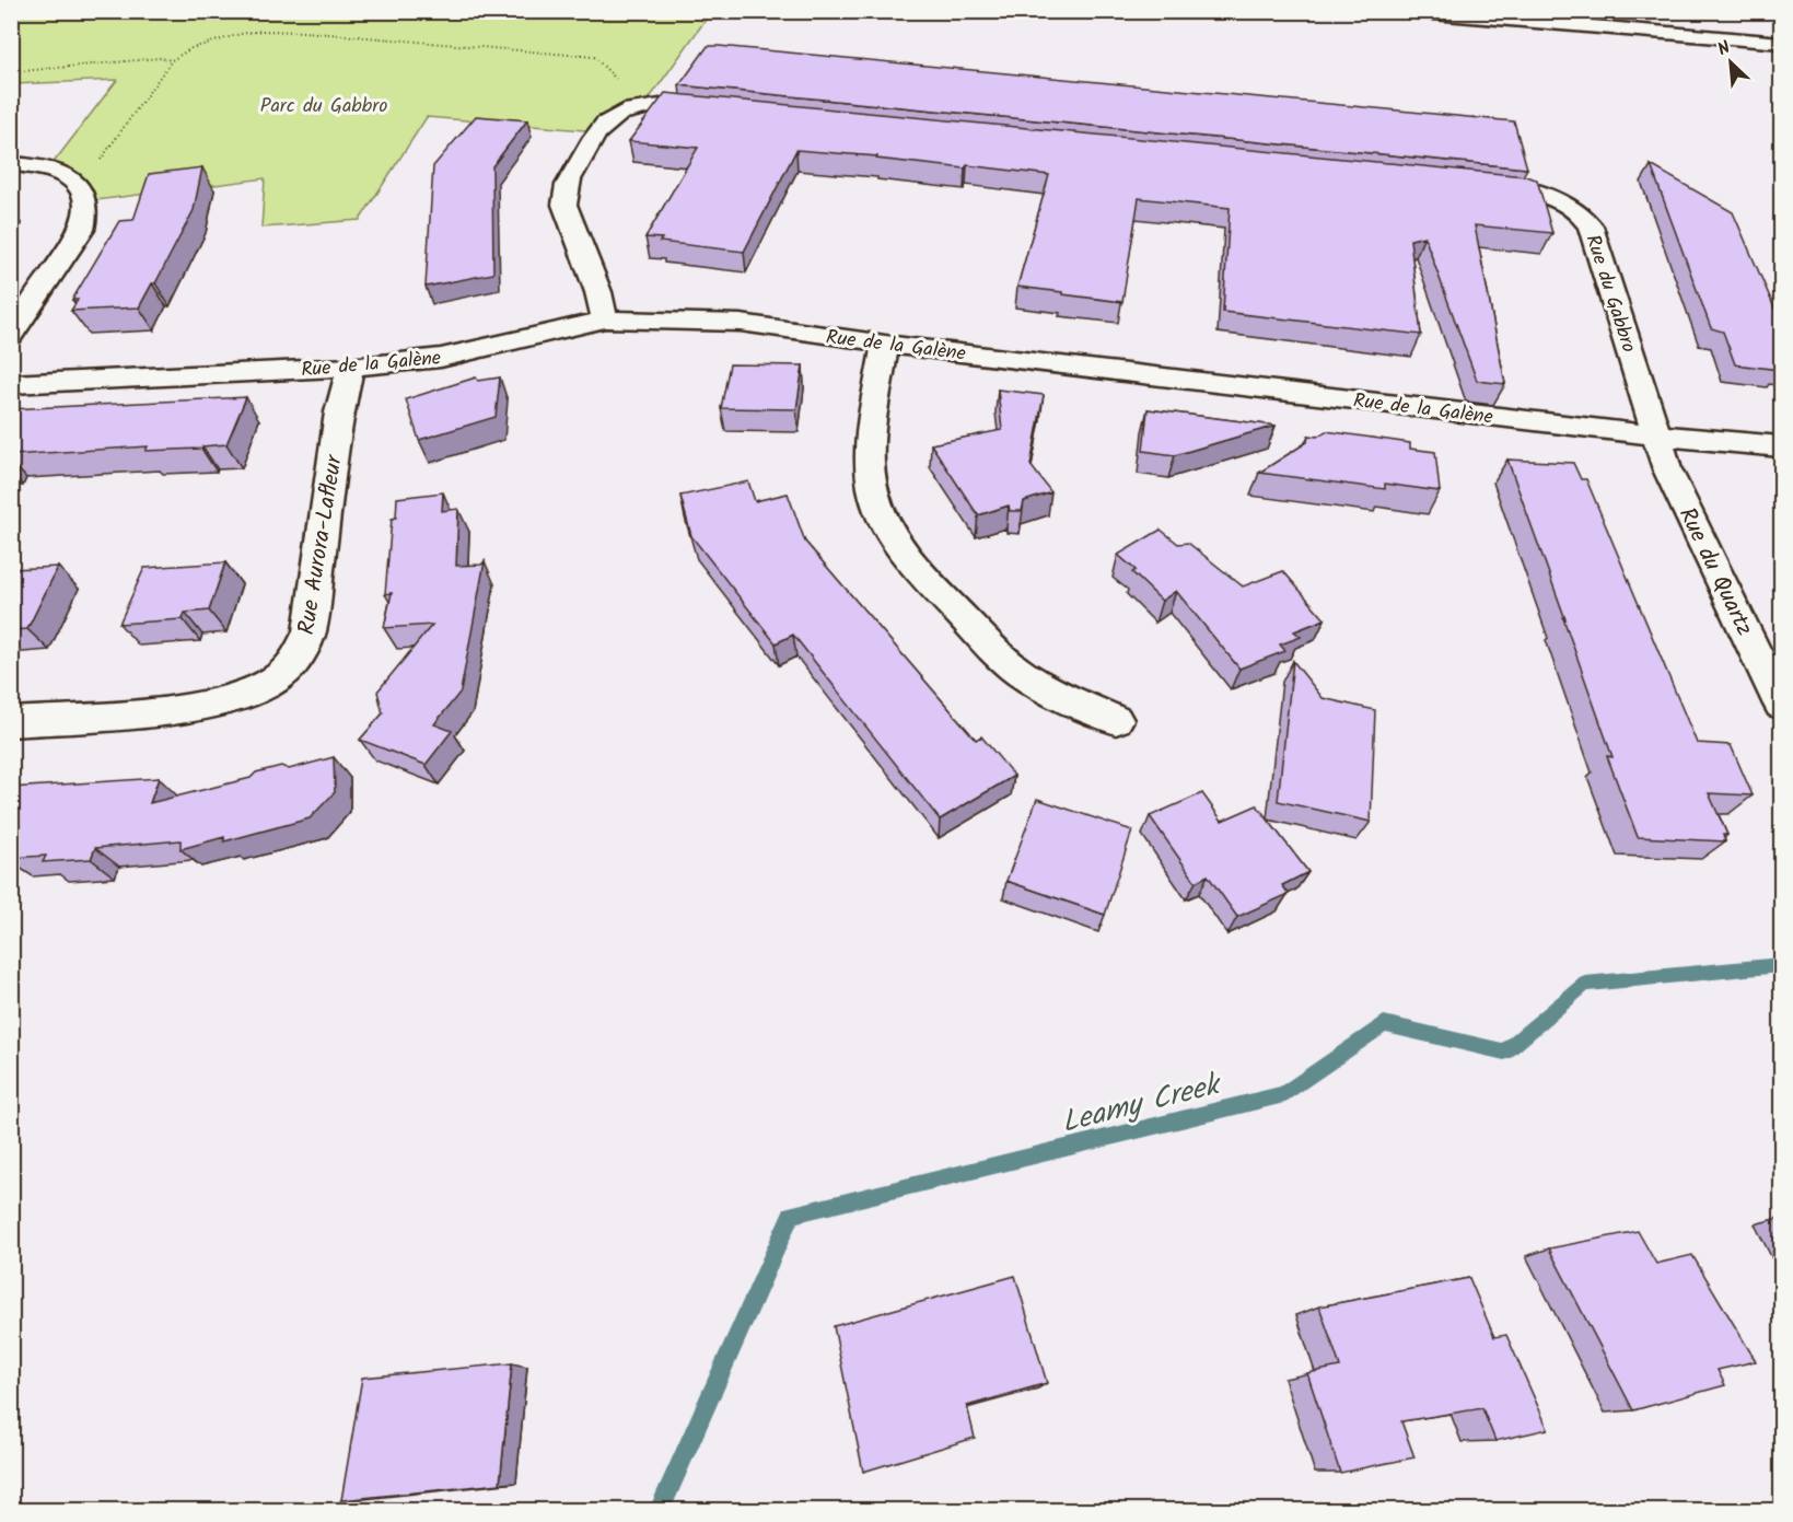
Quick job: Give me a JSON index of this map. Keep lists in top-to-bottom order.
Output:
{
  "streets": {
    "main road": [
      "Rue du Gabbro",
      "Rue de la Galène",
      "Rue Aurora-Lafleur",
      "Rue du Quartz"
    ]
  },
  "crossings": [
    ["Rue du Gabbro", "Rue de la Galène"],
    ["Rue du Gabbro", "Rue du Quartz"],
    ["Rue de la Galène", "Rue Aurora-Lafleur"],
    ["Rue de la Galène", "Rue du Quartz"]
  ],
  "water": ["Leamy Creek"],
  "parks": ["Parc du Gabbro"],
  "north": "top left"
}
